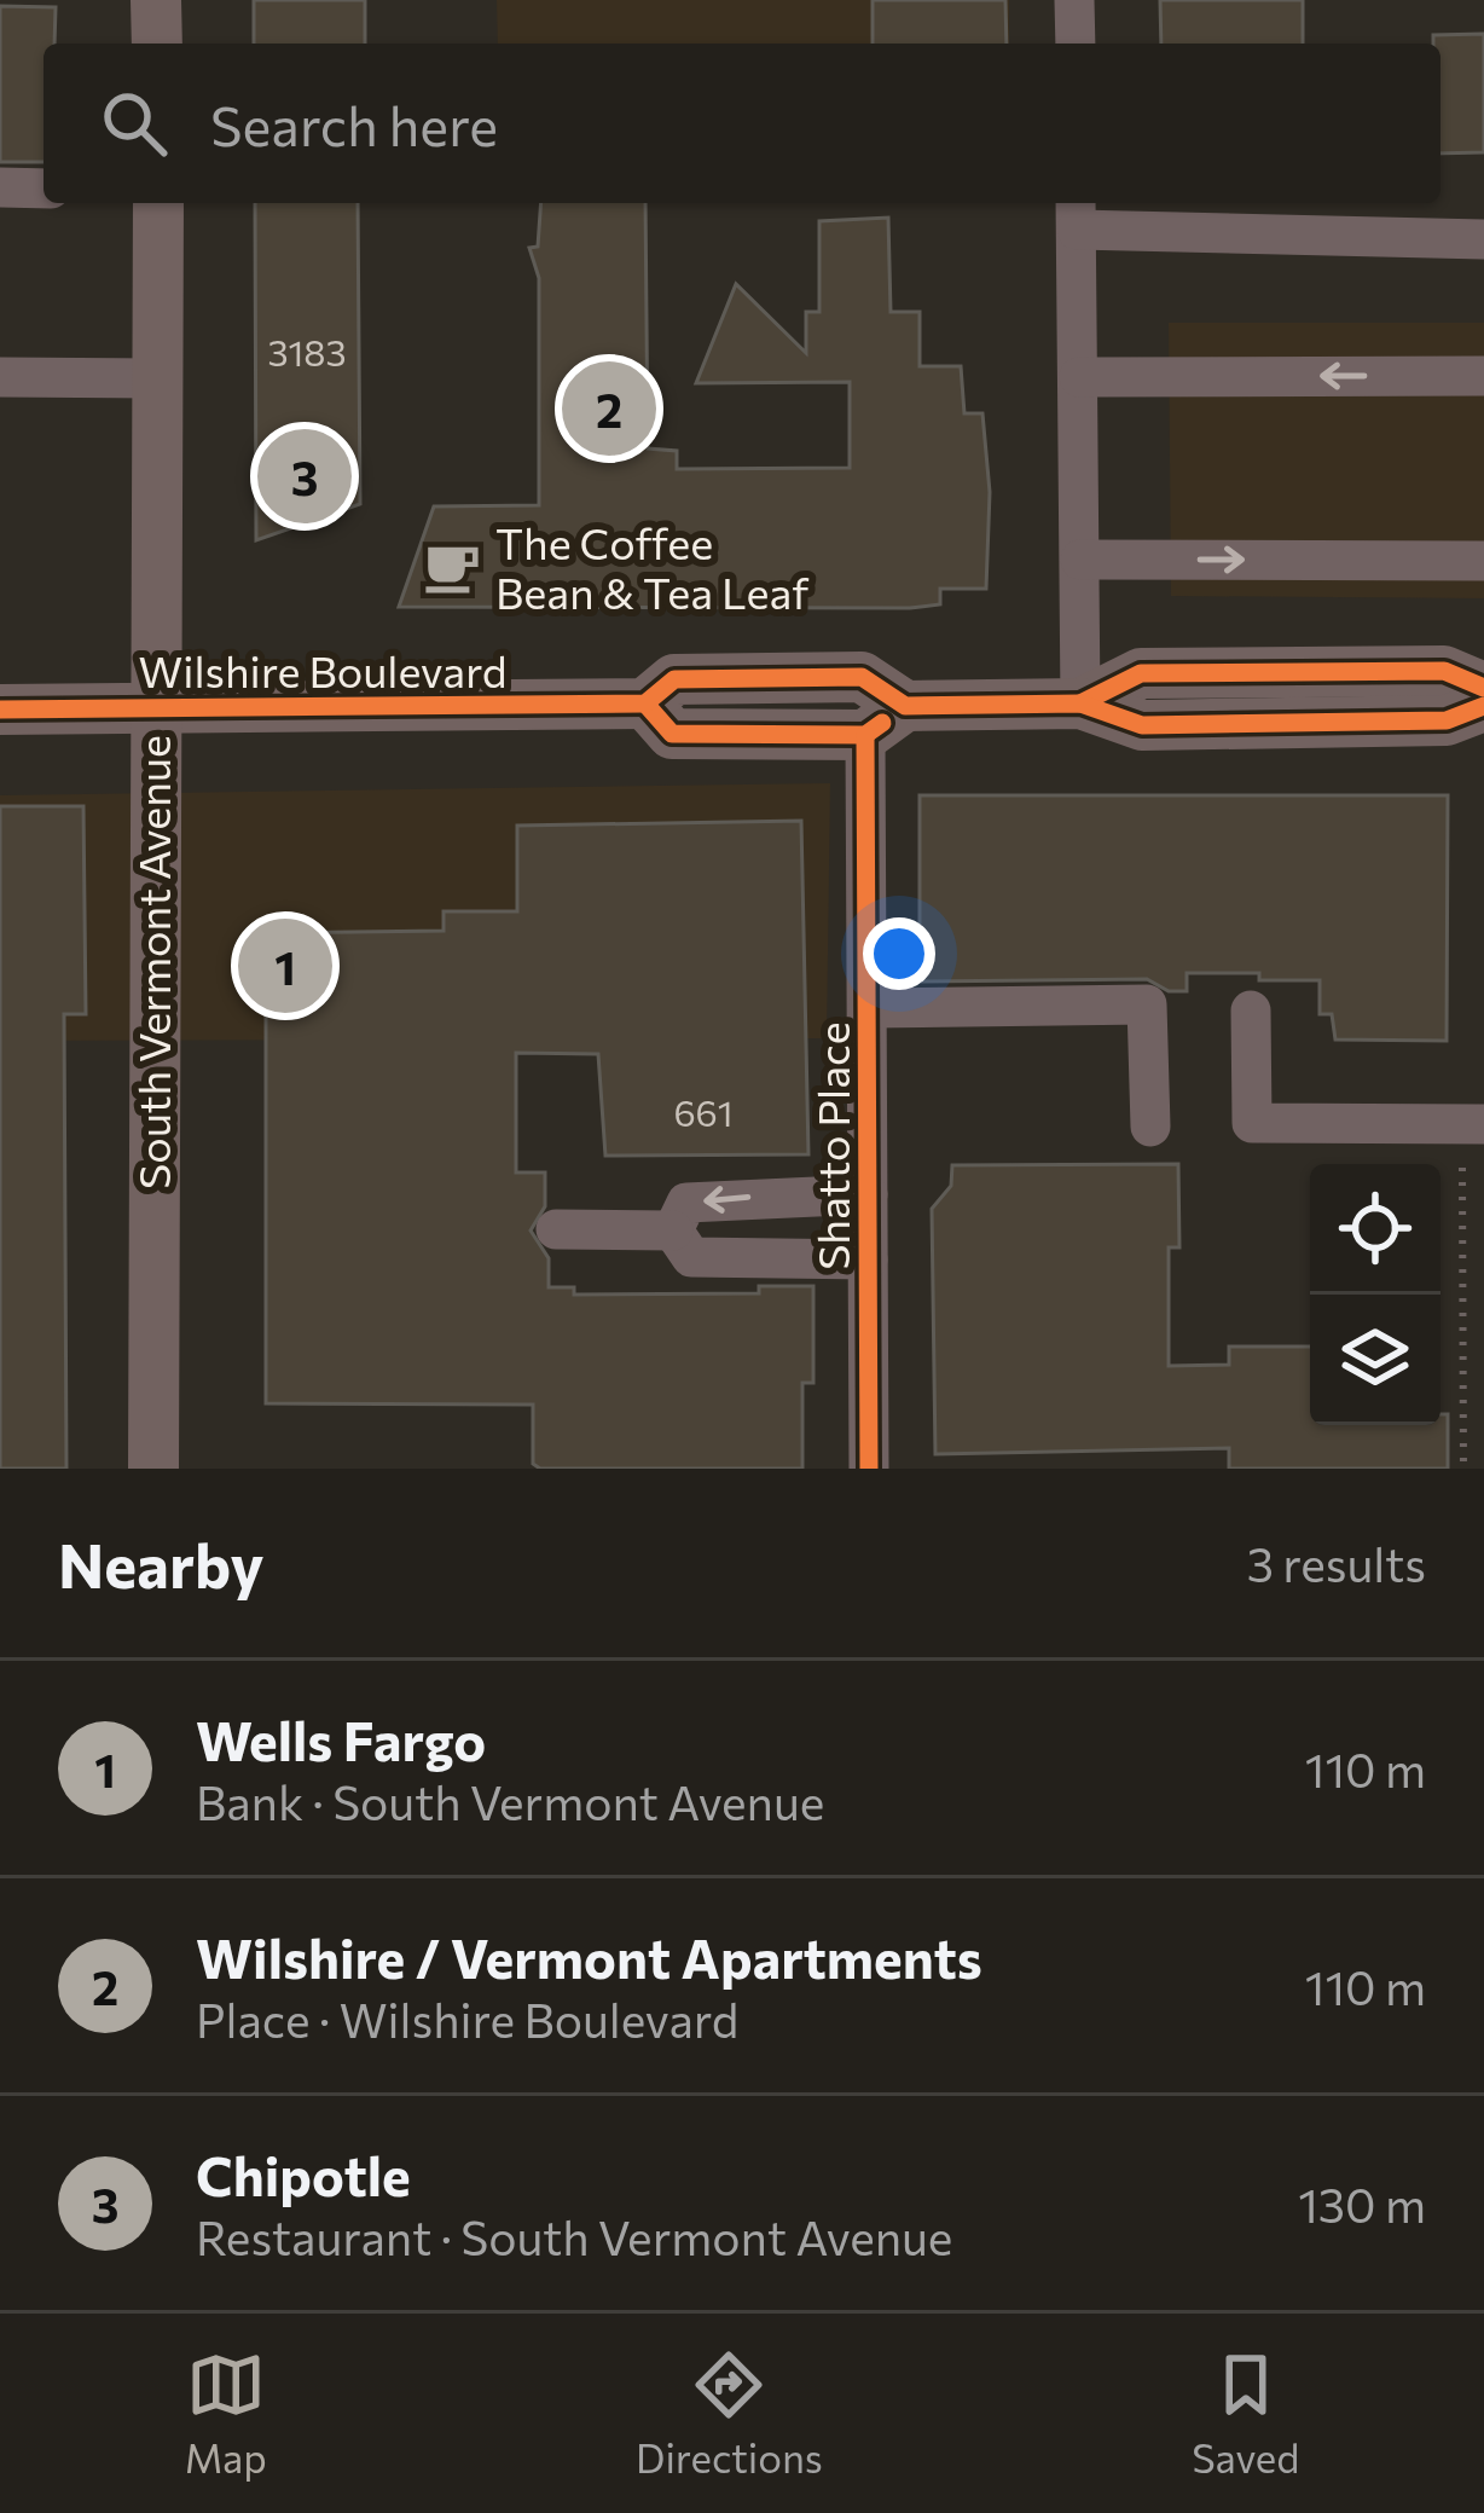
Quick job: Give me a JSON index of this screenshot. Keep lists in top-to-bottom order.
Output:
{
  "streets": {
    "main road": ["Wilshire Boulevard", "South Vermont Avenue"],
    "street": ["Shatto Place"]
  },
  "crossings": [
    ["Wilshire Boulevard", "South Vermont Avenue"],
    ["Wilshire Boulevard", "Shatto Place"]
  ],
  "places": {
    "cafe": ["The Coffee Bean & Tea Leaf"]
  },
  "house_numbers": ["3183", "661"],
  "page": {
    "search": "Search here",
    "pins": ["2", "3", "1"],
    "heading": ["Nearby", "3 results"],
    "list": [
      {
        "mark": "1",
        "name": "Wells Fargo",
        "note": "Bank · South Vermont Avenue",
        "value": "110 m"
      },
      {
        "mark": "2",
        "name": "Wilshire / Vermont Apartments",
        "note": "Place · Wilshire Boulevard",
        "value": "110 m"
      },
      {
        "mark": "3",
        "name": "Chipotle",
        "note": "Restaurant · South Vermont Avenue",
        "value": "130 m"
      }
    ],
    "nav": ["Map", "Directions", "Saved"]
  }
}
